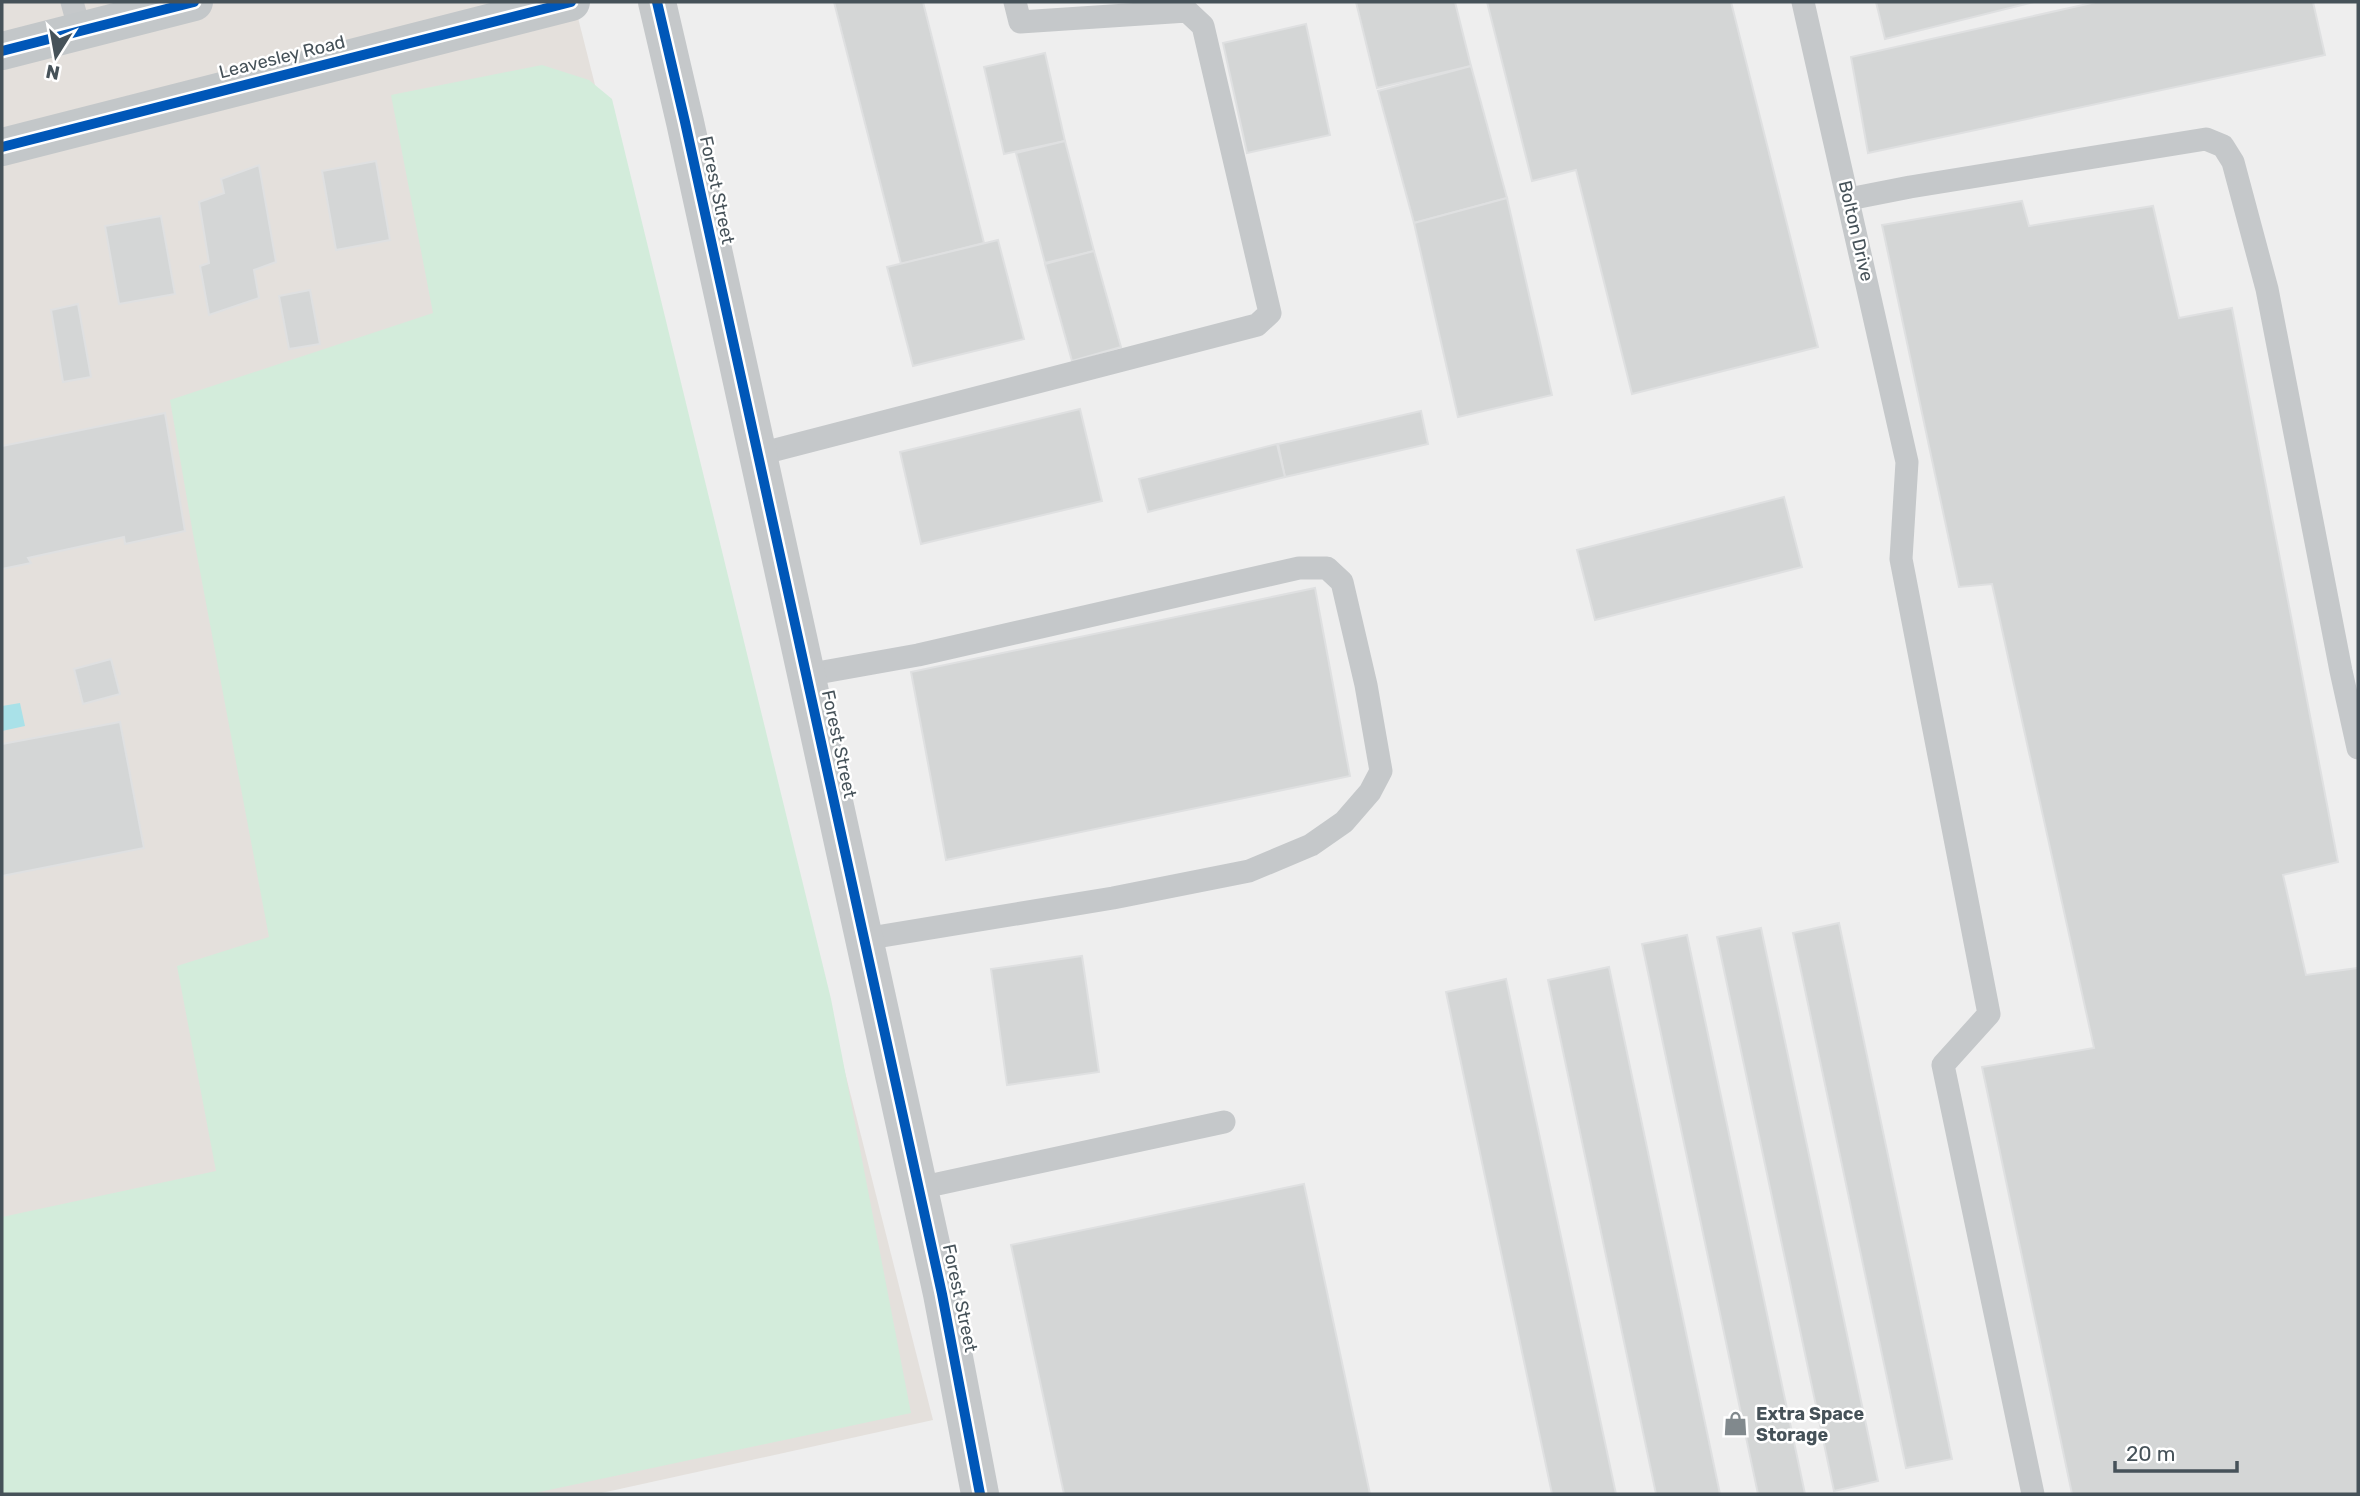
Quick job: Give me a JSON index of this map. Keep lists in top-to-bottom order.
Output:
{
  "streets": {
    "main road": ["Leavesley Road"],
    "street": ["Forest Street"],
    "lane": ["Bolton Drive"]
  },
  "places": {
    "shop": ["Extra Space Storage"]
  },
  "scale_bar": "20 m",
  "north": "bottom"
}
